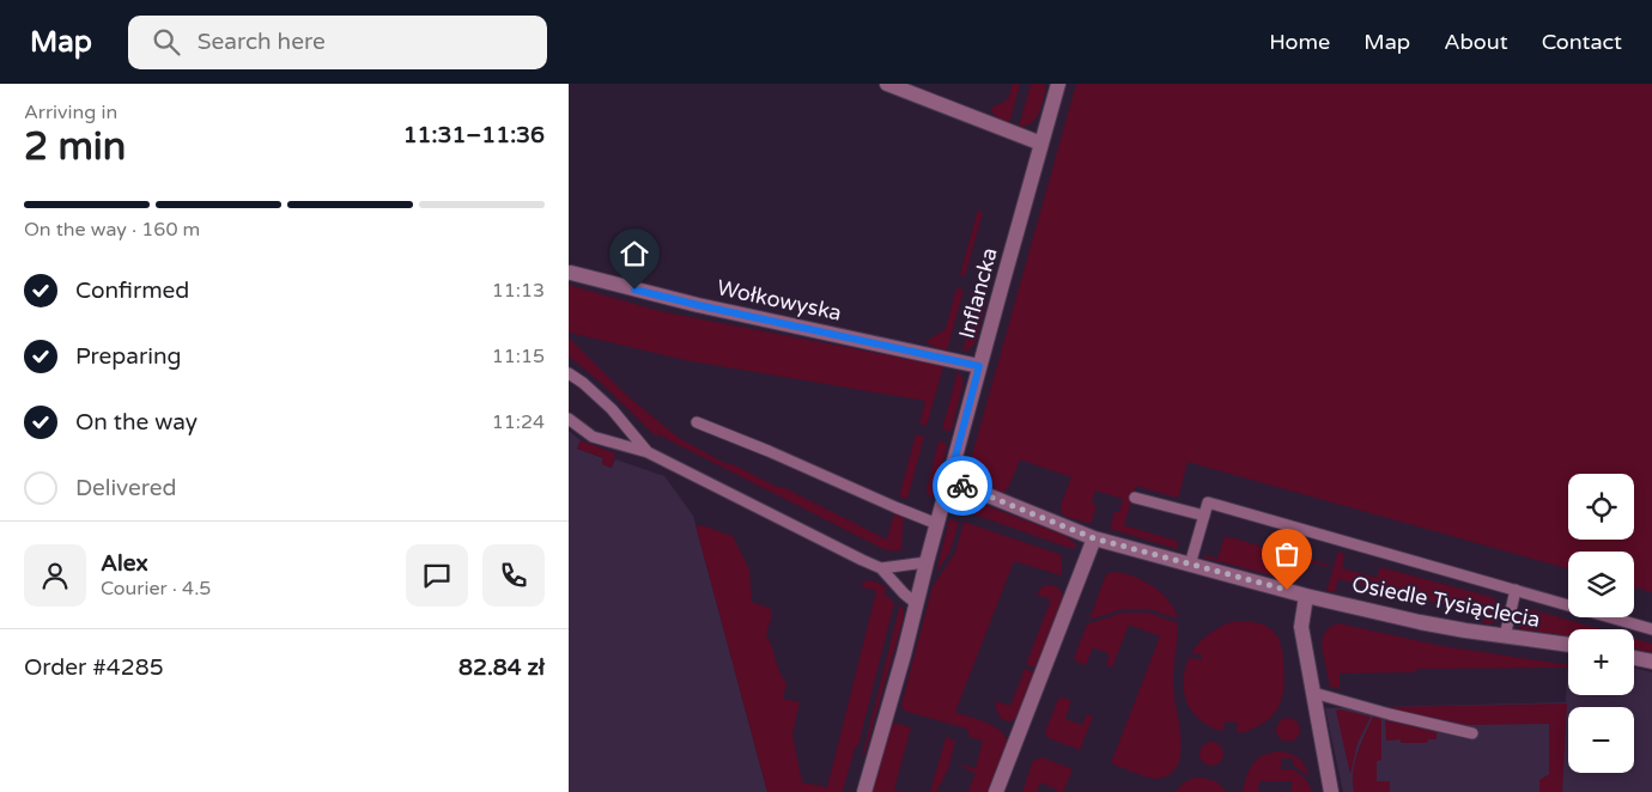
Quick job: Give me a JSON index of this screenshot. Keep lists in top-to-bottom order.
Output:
{
  "streets": {
    "street": ["Inflancka", "Wołkowyska", "Osiedle Tysiąclecia"]
  },
  "crossings": [
    ["Inflancka", "Wołkowyska"],
    ["Inflancka", "Osiedle Tysiąclecia"]
  ],
  "page": {
    "header": "Map",
    "search": "Search here",
    "nav": [
      "Home",
      "Map",
      "About",
      "Contact"
    ],
    "heading": ["2 min", "Arriving in", "11:31–11:36"],
    "panel": [
      "Alex",
      "Courier · 4.5",
      "Order #4285",
      "82.84 zł"
    ],
    "bar": "On the way · 160 m",
    "list": [
      ["Confirmed", "11:13"],
      ["Preparing", "11:15"],
      ["On the way", "11:24"],
      "Delivered"
    ],
    "map_buttons": ["+", "−"]
  }
}
